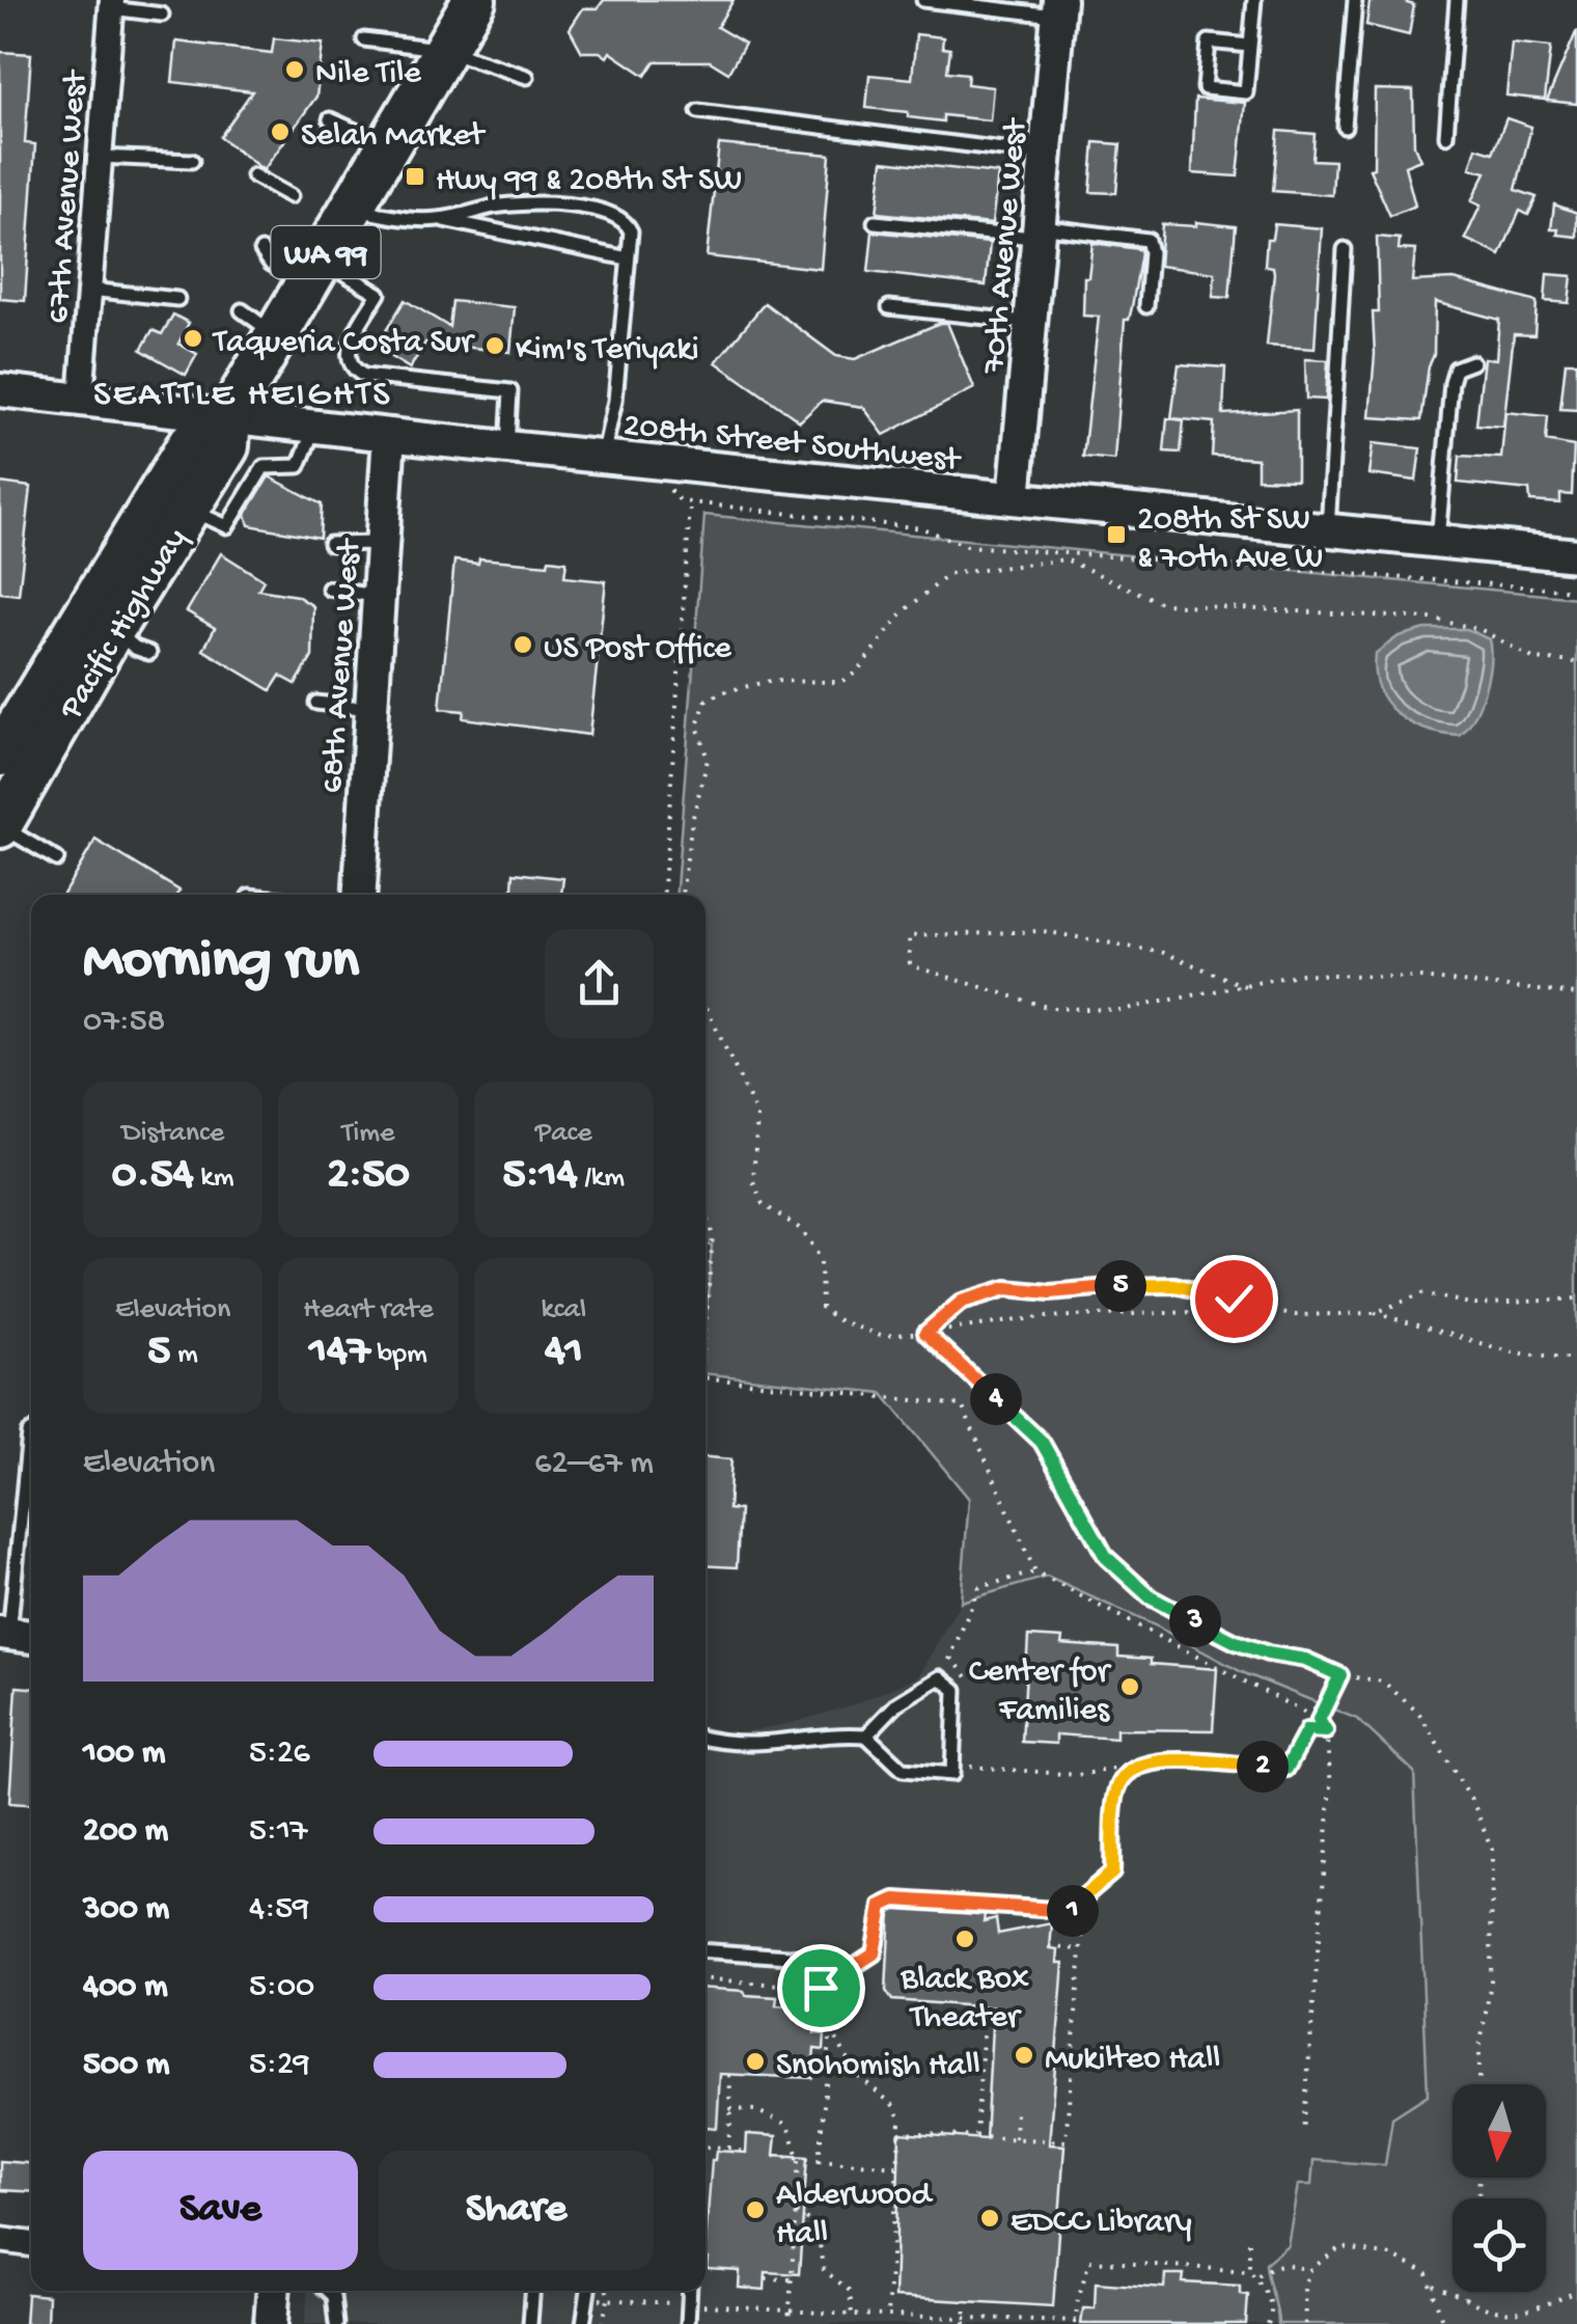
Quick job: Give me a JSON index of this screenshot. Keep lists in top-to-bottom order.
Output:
{
  "streets": {
    "highway": ["WA 99", "Pacific Highway"],
    "street": [
      "67th Avenue West",
      "70th Avenue West",
      "208th Street Southwest",
      "68th Avenue West"
    ]
  },
  "crossings": [
    ["67th Avenue West", "208th Street Southwest"],
    ["70th Avenue West", "208th Street Southwest"],
    ["208th Street Southwest", "Pacific Highway"],
    ["208th Street Southwest", "68th Avenue West"]
  ],
  "districts": ["SEATTLE HEIGHTS"],
  "places": {
    "other": [
      "Nile Tile",
      "Selah Market",
      "Taqueria Costa Sur",
      "Kim's Teriyaki",
      "US Post Office",
      "Center for Families",
      "Black Box Theater",
      "Mukilteo Hall",
      "Snohomish Hall",
      "Alderwood Hall",
      "EDCC Library"
    ],
    "transit": ["Hwy 99 & 208th St SW", "208th St SW & 70th Ave W"]
  },
  "north": "bottom",
  "page": {
    "heading": ["Morning run", "07:58"],
    "stats": [
      ["Distance", "0.54 km"],
      ["Time", "2:50"],
      ["Pace", "5:14 /km"],
      ["Elevation", "5 m"],
      ["Heart rate", "147 bpm"],
      ["kcal", "41"]
    ],
    "pins": [
      "5",
      "4",
      "3",
      "2",
      "1"
    ],
    "chart": ["Elevation", "62–67 m"],
    "list": [
      {
        "name": "100 m",
        "note": "5:26"
      },
      {
        "name": "200 m",
        "note": "5:17"
      },
      {
        "name": "300 m",
        "note": "4:59"
      },
      {
        "name": "400 m",
        "note": "5:00"
      },
      {
        "name": "500 m",
        "note": "5:29"
      }
    ],
    "buttons": ["Save", "Share"]
  }
}
